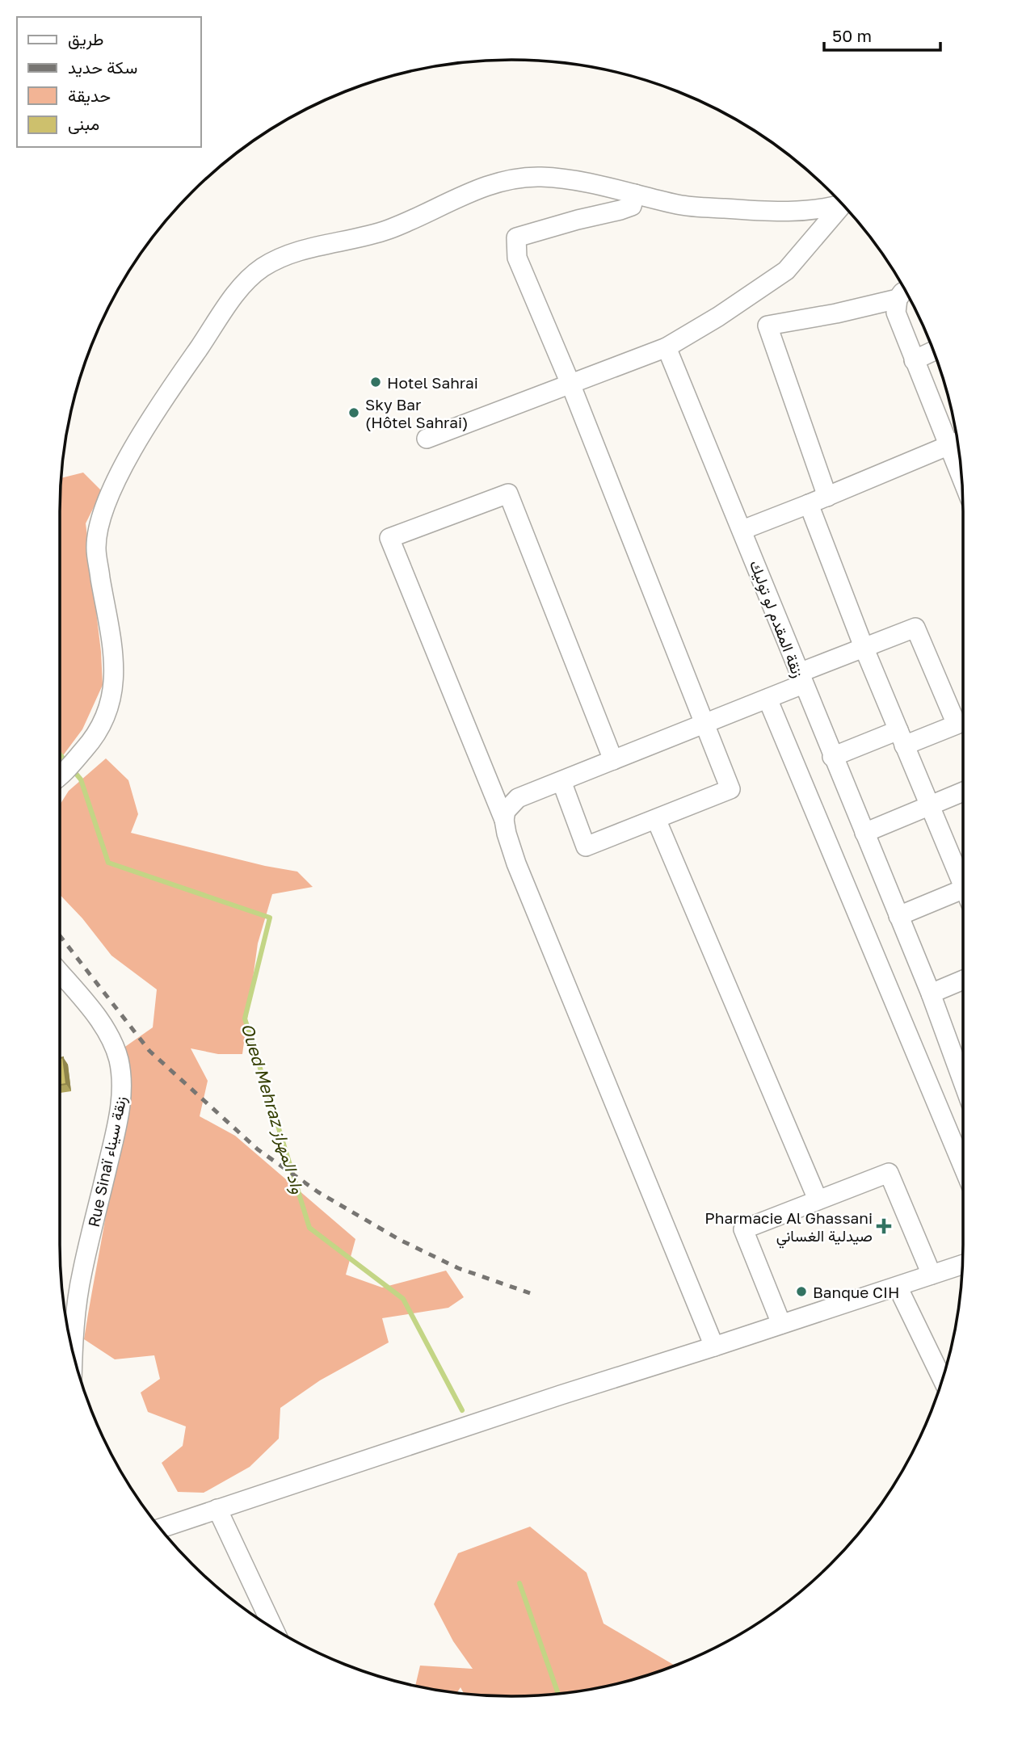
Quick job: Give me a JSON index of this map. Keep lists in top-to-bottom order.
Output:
{
  "streets": {
    "street": ["زنقة المقدم لو توليك", "Rue Sinaï زنقة سيناء"]
  },
  "water": ["Oued Mehraz واد المهراز"],
  "places": {
    "other": ["Hotel Sahrai", "Sky Bar (Hôtel Sahrai)", "Banque CIH"],
    "health": ["Pharmacie Al Ghassani صيدلية الغساني"]
  },
  "legend": [
    "طريق",
    "سكة حديد",
    "حديقة",
    "مبنى"
  ],
  "scale_bar": "50 m"
}
